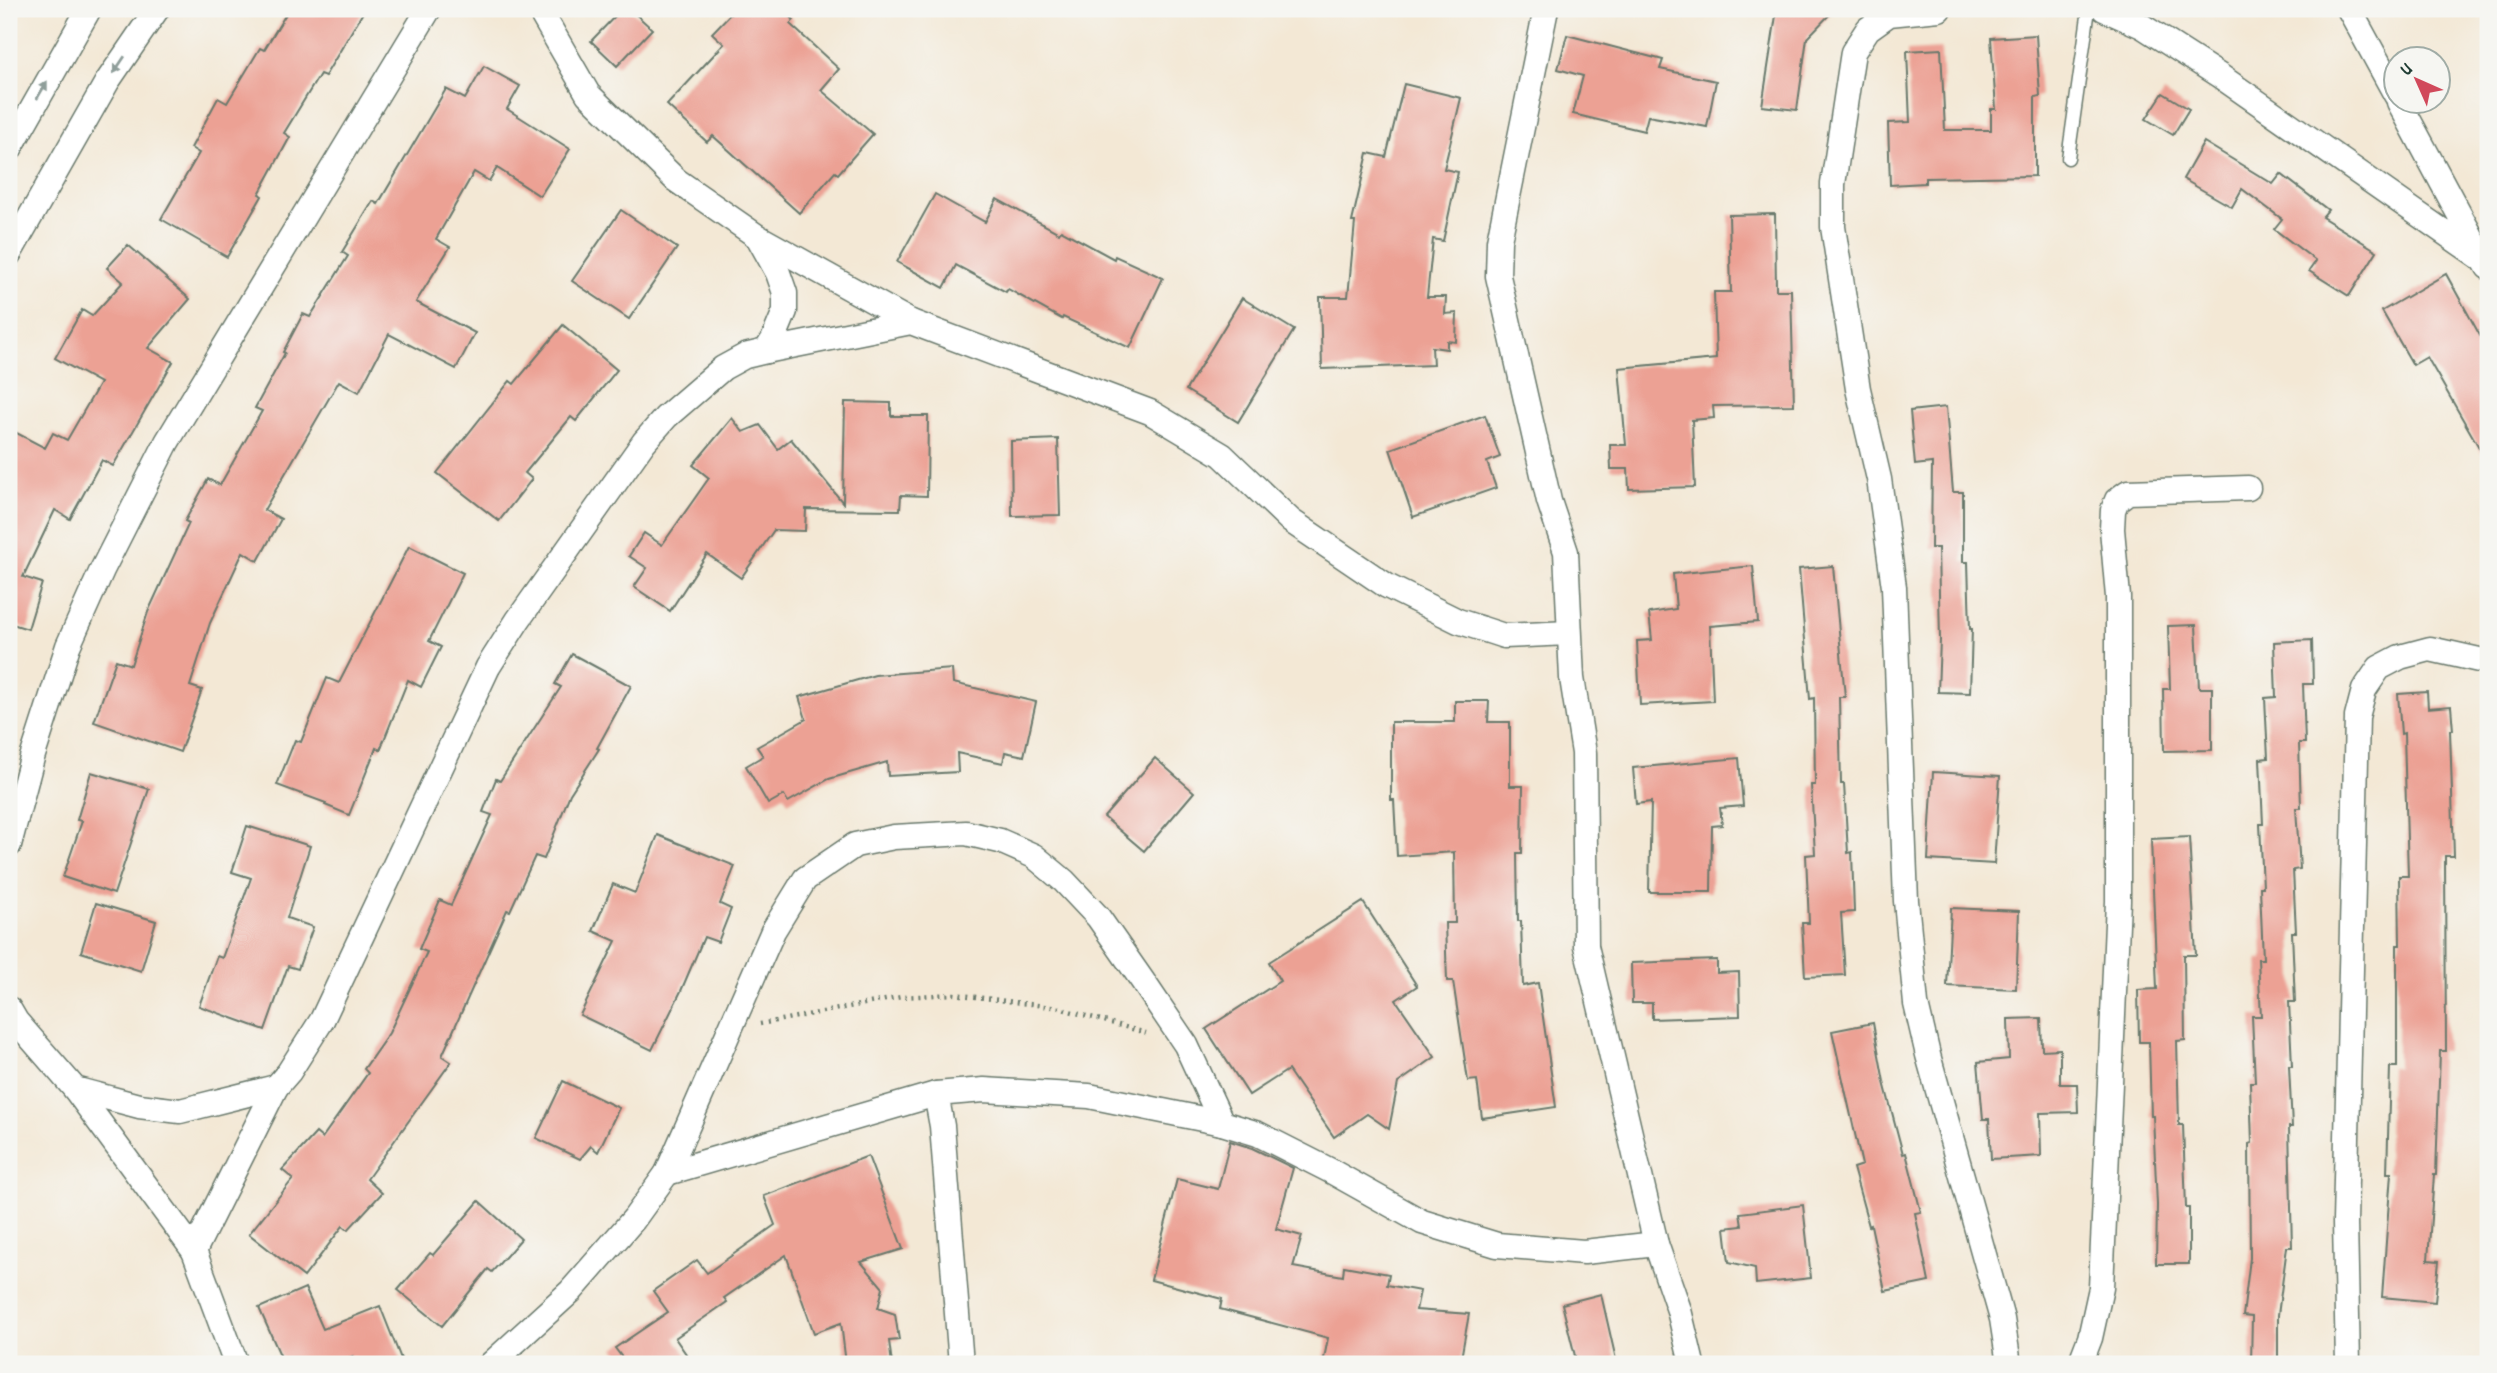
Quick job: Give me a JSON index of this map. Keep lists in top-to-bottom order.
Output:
{
  "north": "top left"
}
